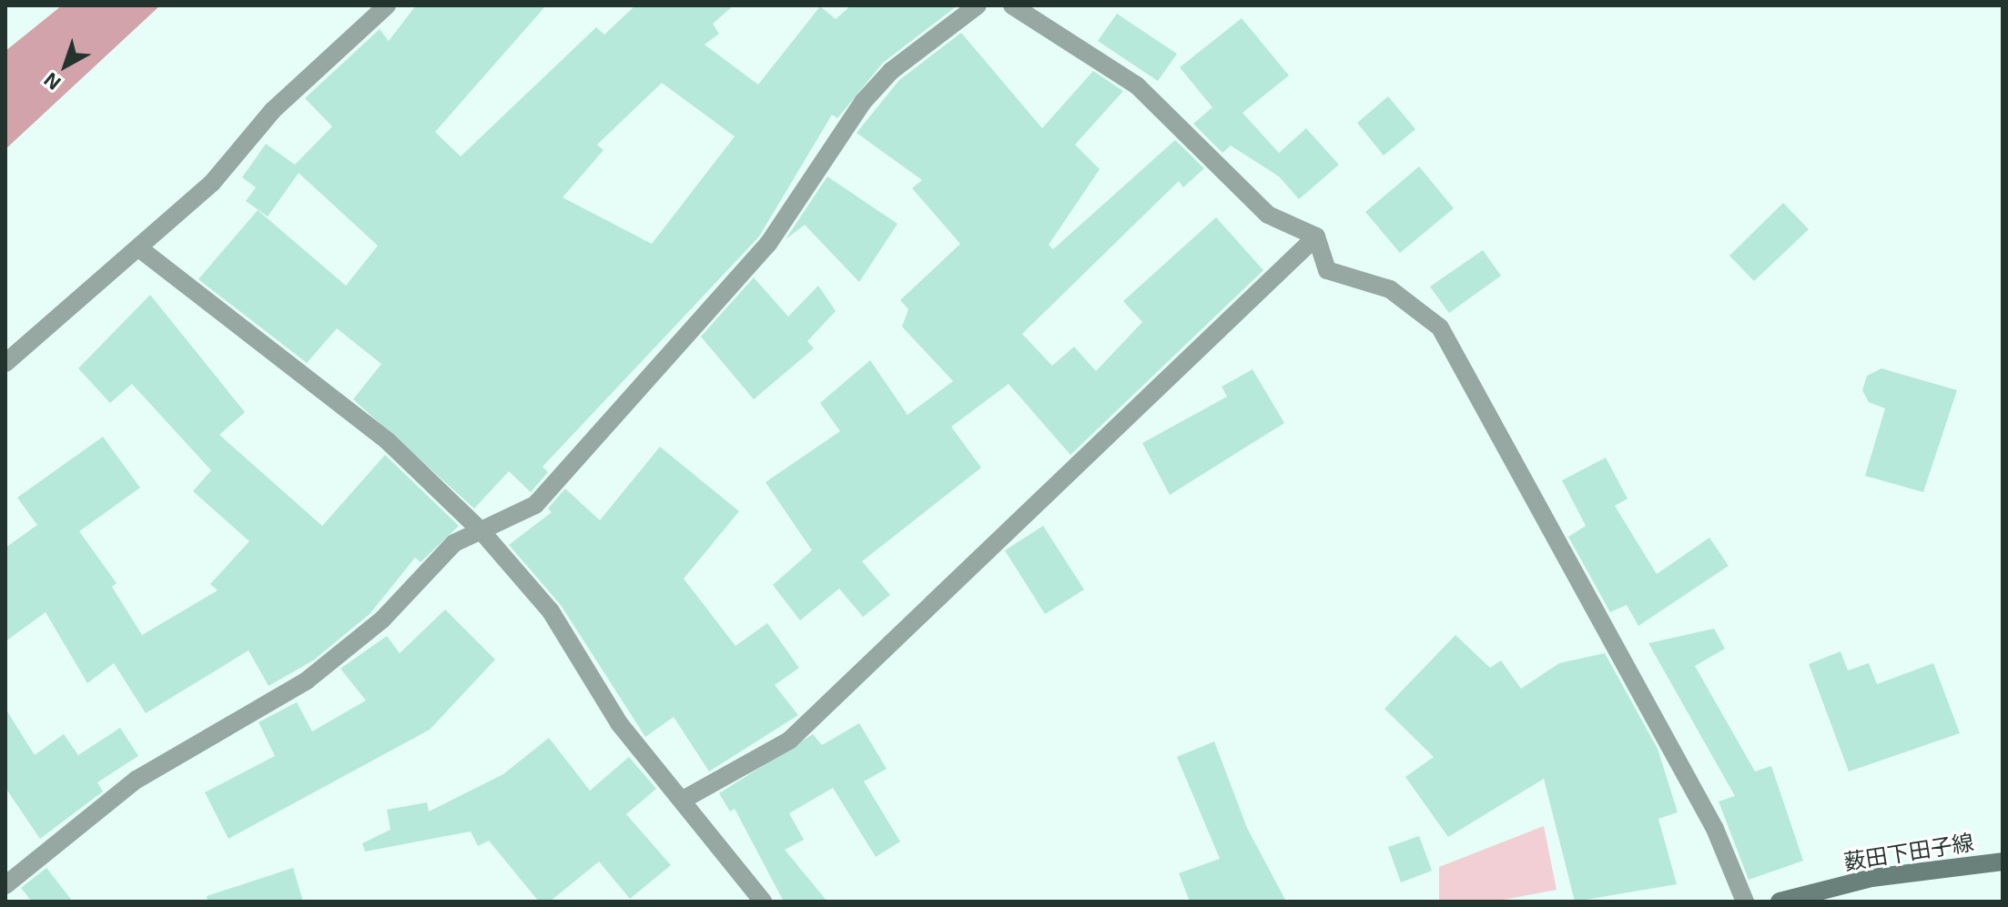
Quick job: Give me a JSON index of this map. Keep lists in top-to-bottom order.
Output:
{
  "streets": {
    "main road": ["薮田下田子線"]
  },
  "north": "bottom left"
}
